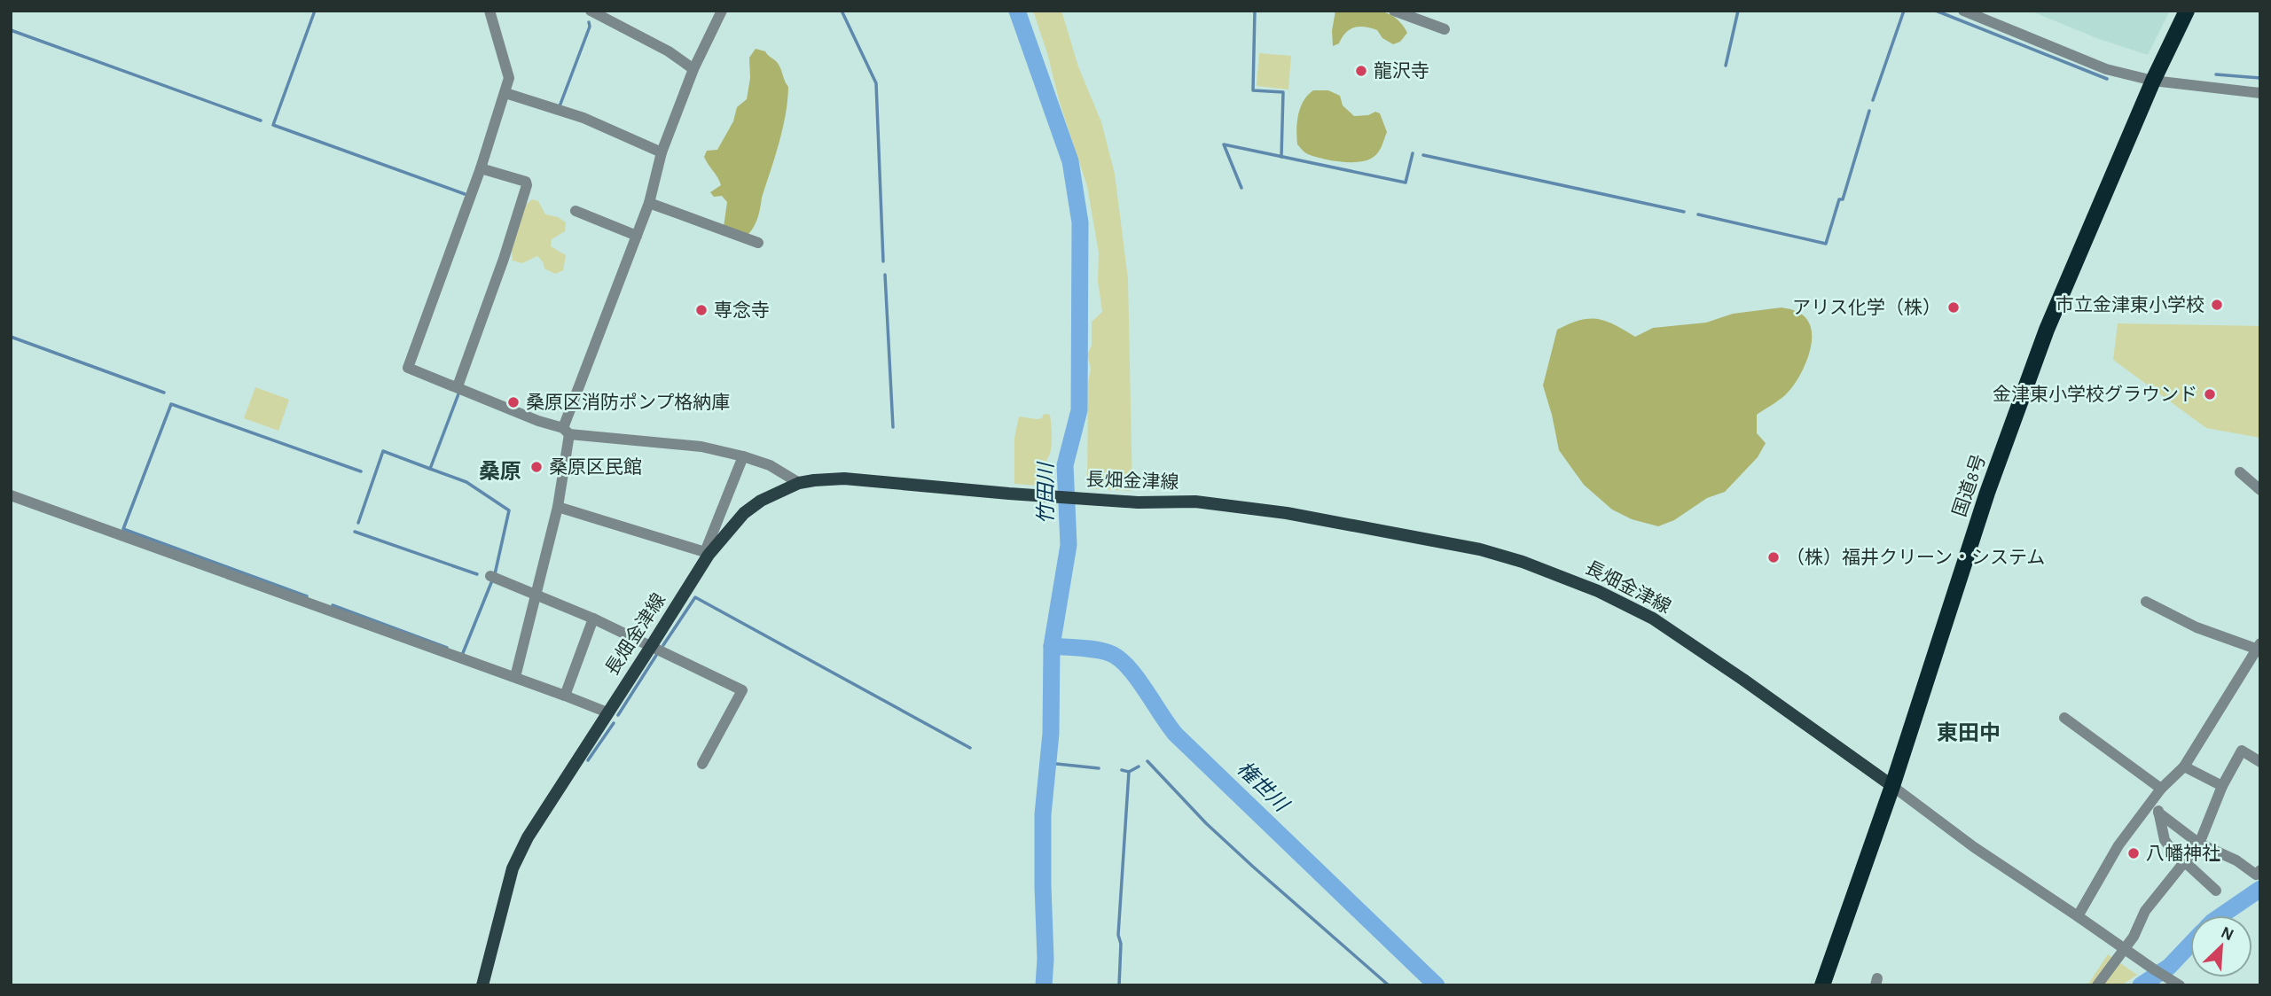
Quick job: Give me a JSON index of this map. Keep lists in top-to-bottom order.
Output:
{
  "streets": {
    "highway": ["国道8号"],
    "main road": ["長畑金津線"]
  },
  "crossings": [
    ["長畑金津線", "国道8号"]
  ],
  "districts": ["桑原", "東田中"],
  "water": ["竹田川", "権世川"],
  "places": [
    "龍沢寺",
    "市立金津東小学校",
    "アリス化学（株）",
    "専念寺",
    "金津東小学校グラウンド",
    "桑原区消防ポンプ格納庫",
    "桑原区民館",
    "（株）福井クリーン・システム",
    "八幡神社"
  ],
  "north": "top right"
}
